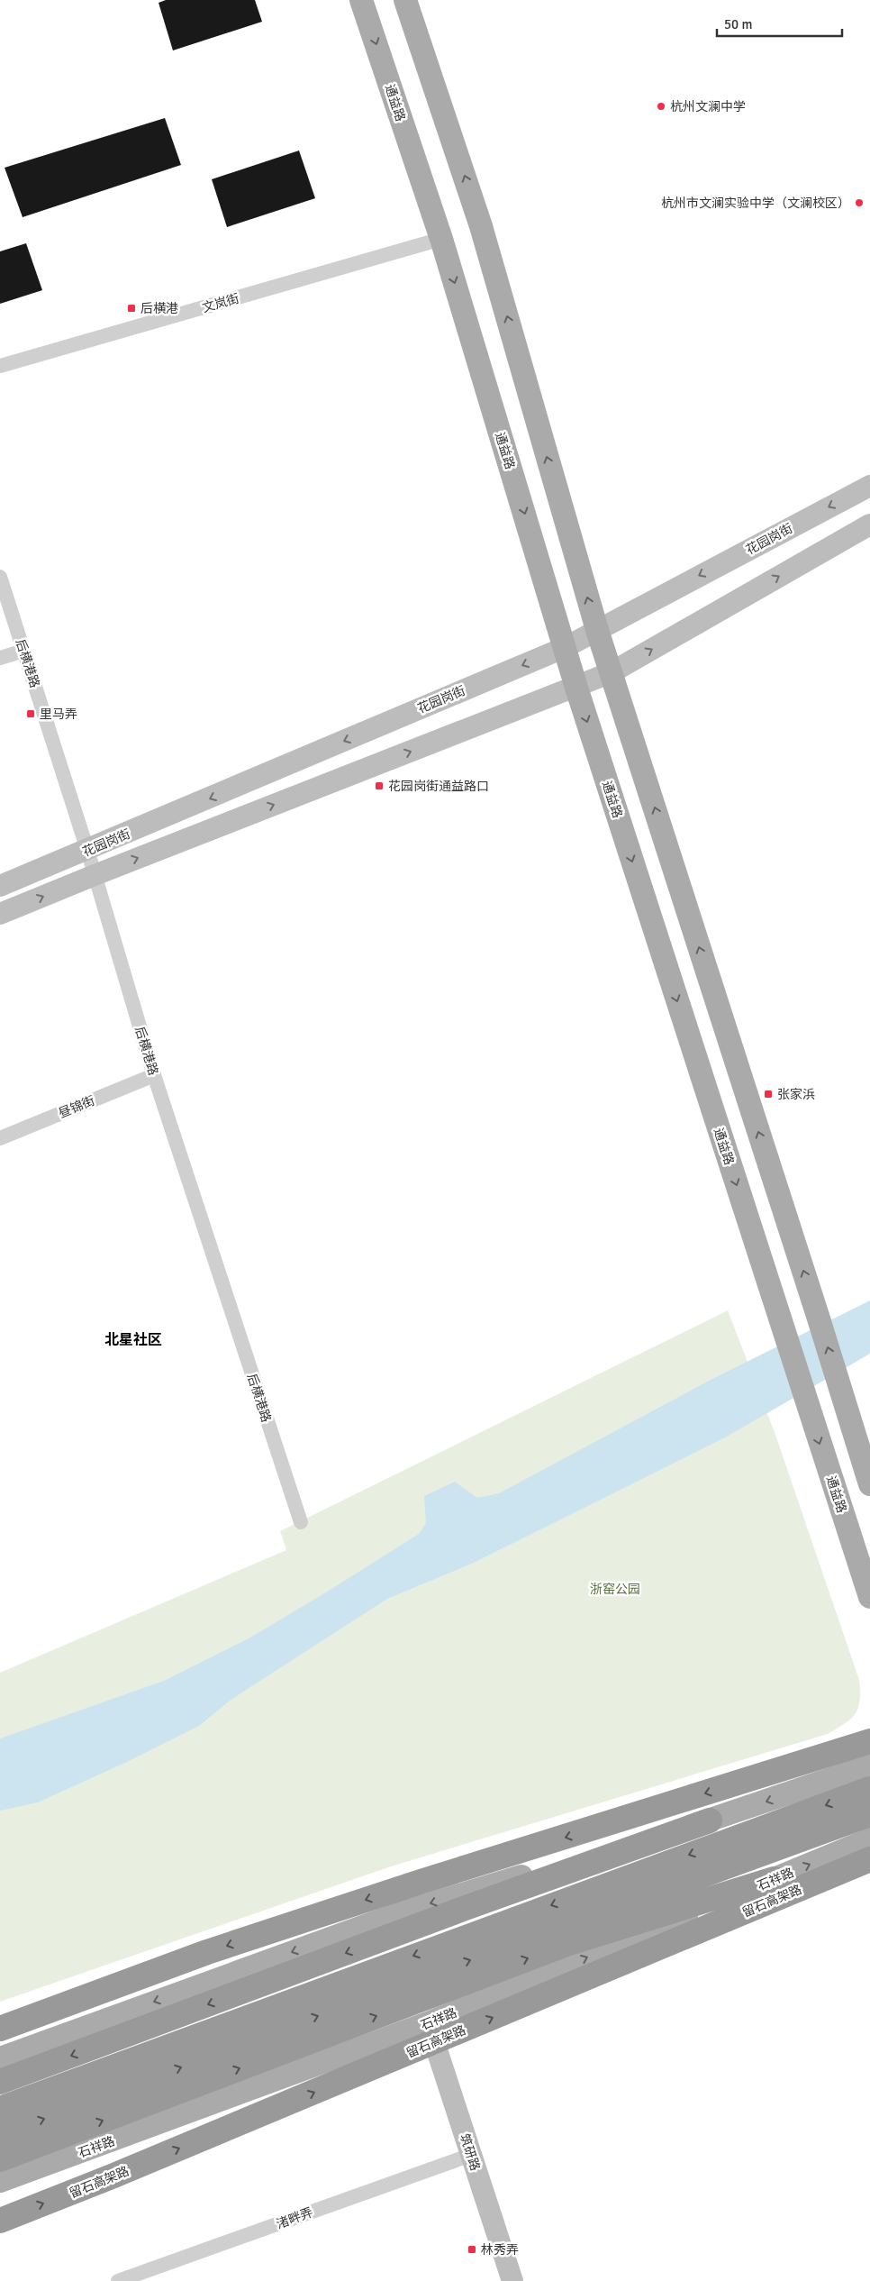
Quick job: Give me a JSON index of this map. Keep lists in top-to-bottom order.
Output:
{
  "streets": {
    "highway": ["留石高架路"],
    "main road": ["通益路", "石祥路"],
    "street": [
      "文岚街",
      "花园岗街",
      "后横港路",
      "昼锦街",
      "筑研路",
      "渚畔弄"
    ]
  },
  "crossings": [
    ["通益路", "文岚街"],
    ["通益路", "花园岗街"],
    ["花园岗街", "后横港路"],
    ["后横港路", "昼锦街"],
    ["石祥路", "筑研路"],
    ["筑研路", "渚畔弄"]
  ],
  "districts": ["北星社区"],
  "parks": ["浙窑公园"],
  "places": {
    "other": ["杭州文澜中学", "杭州市文澜实验中学（文澜校区）"],
    "transit": [
      "后横港",
      "里马弄",
      "花园岗街通益路口",
      "张家浜",
      "林秀弄"
    ]
  },
  "scale_bar": "50 m"
}
